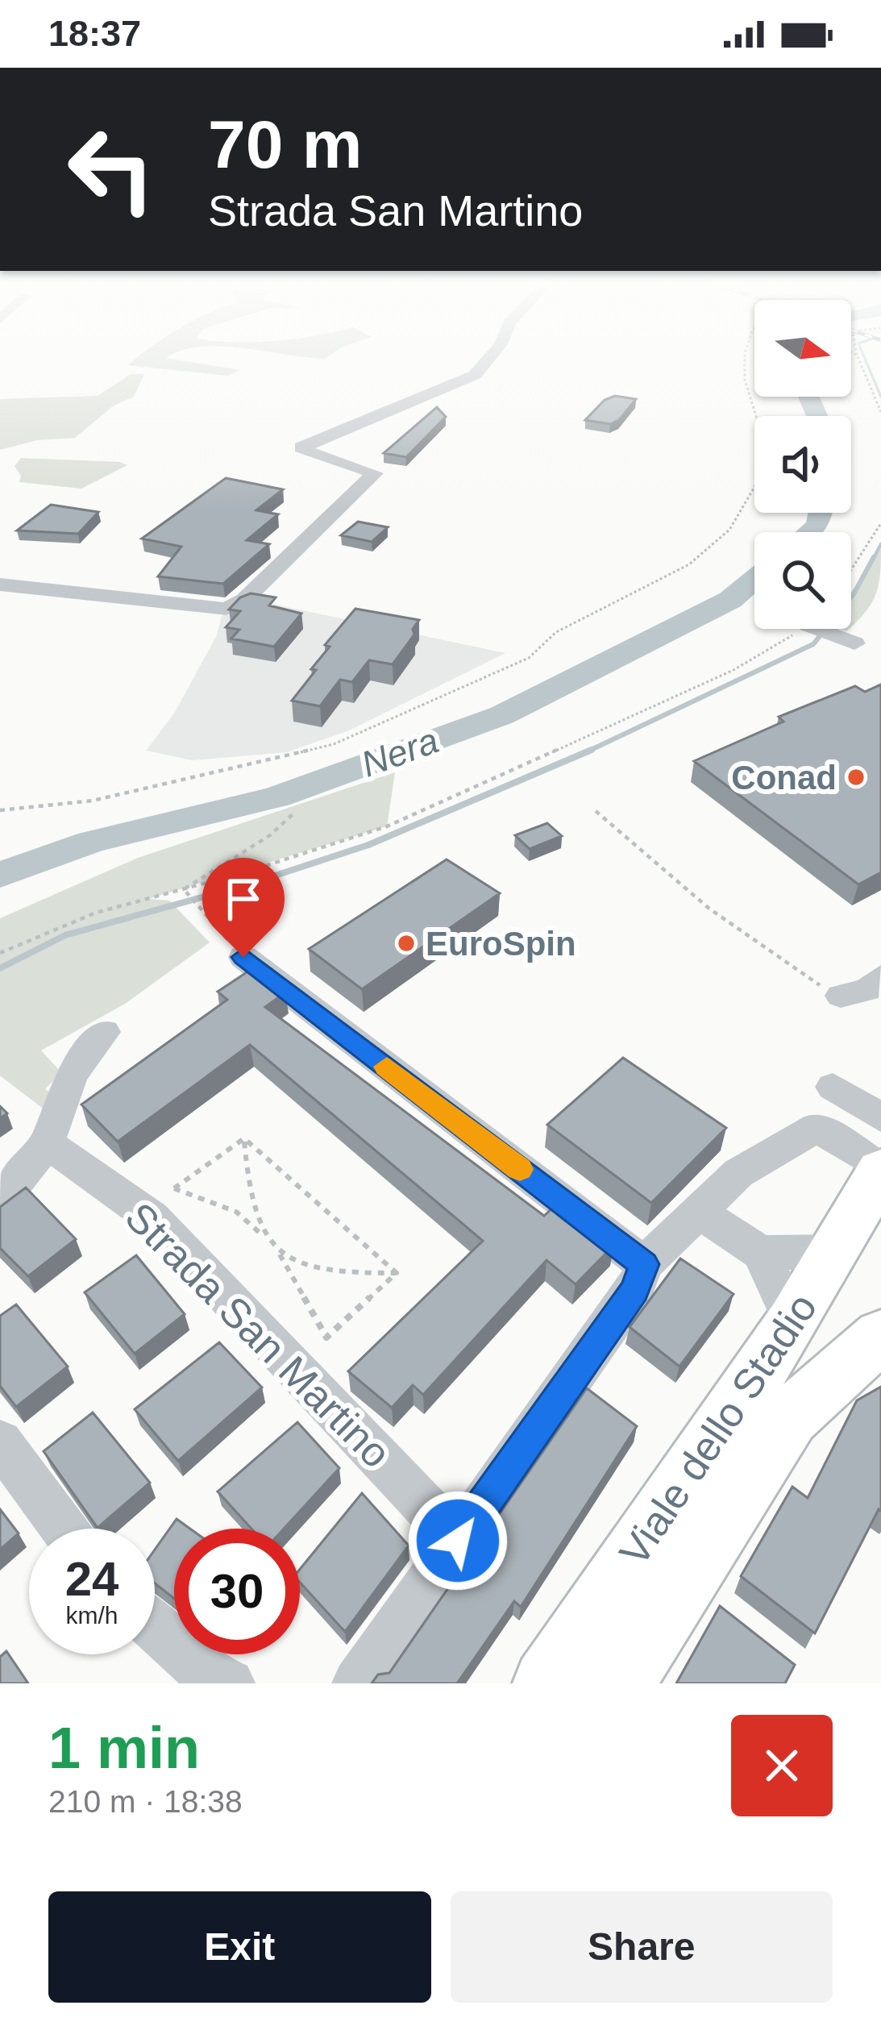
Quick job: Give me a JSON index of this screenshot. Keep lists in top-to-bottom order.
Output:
{
  "streets": {
    "main road": ["Viale dello Stadio"],
    "street": ["Strada San Martino"]
  },
  "water": ["Nera"],
  "places": ["Conad", "EuroSpin"],
  "north": "right",
  "page": {
    "status": "18:37",
    "turn": ["70 m", "Strada San Martino"],
    "speed": "24 km/h",
    "limit": "30",
    "heading": ["1 min", "210 m · 18:38"],
    "buttons": ["Exit", "Share"]
  }
}
